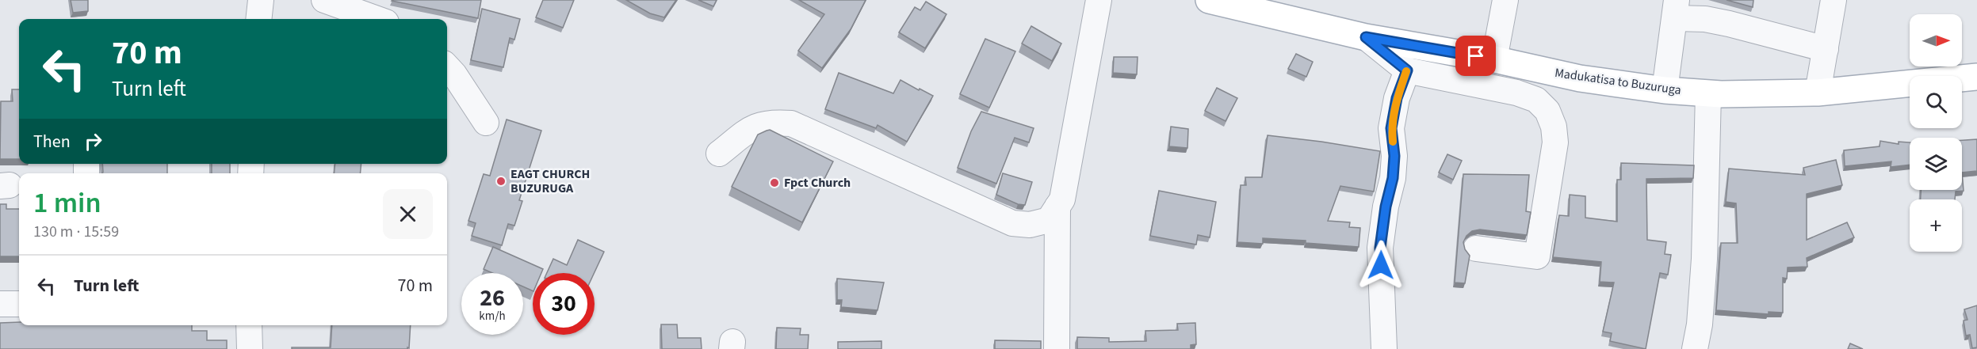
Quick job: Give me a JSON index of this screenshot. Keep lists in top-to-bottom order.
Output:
{
  "streets": {
    "main road": ["Madukatisa to Buzuruga"]
  },
  "places": ["EAGT CHURCH BUZURUGA", "Fpct Church"],
  "north": "right",
  "page": {
    "map_buttons": "+",
    "turn": ["70 m", "Turn left"],
    "then": "Then",
    "heading": ["1 min", "130 m · 15:59"],
    "list": [
      {
        "name": "Turn left",
        "value": "70 m"
      }
    ],
    "speed": "26 km/h",
    "limit": "30"
  }
}
